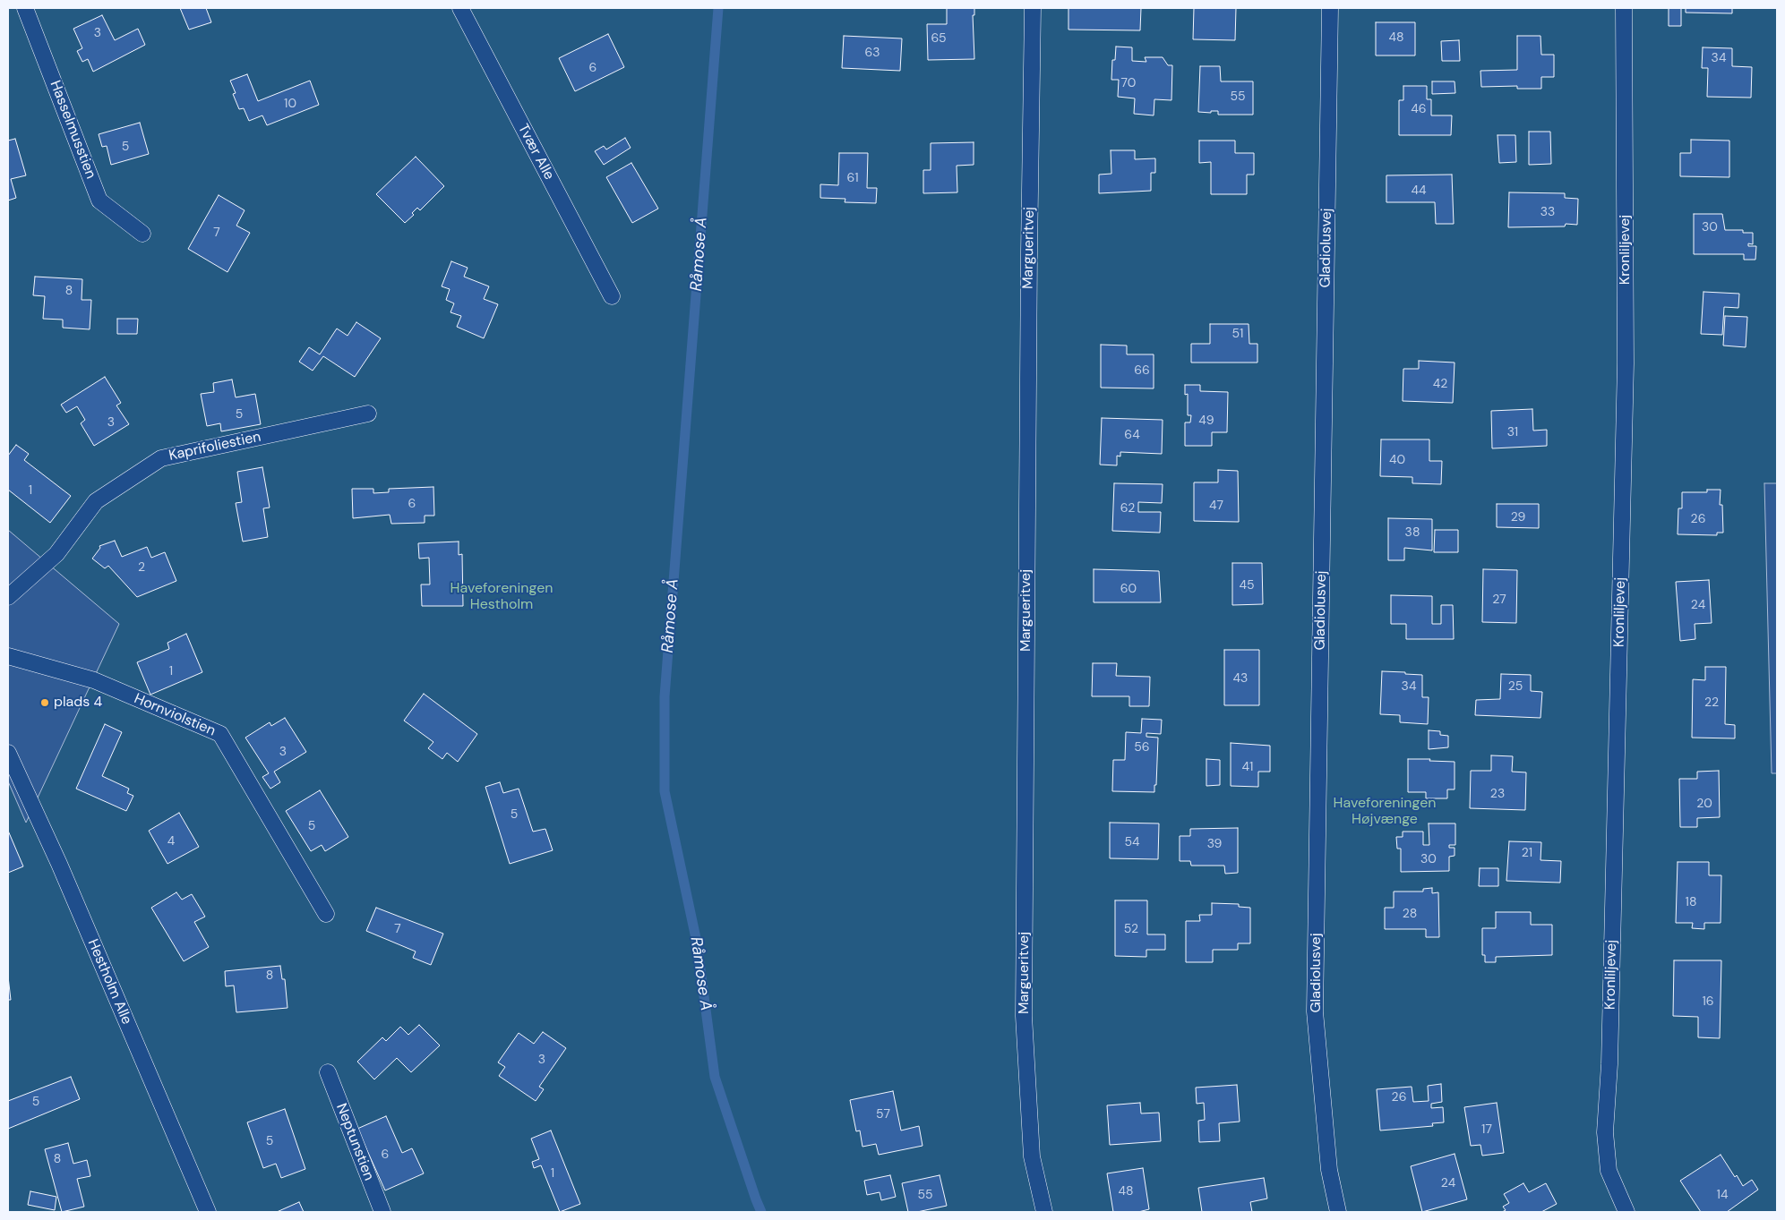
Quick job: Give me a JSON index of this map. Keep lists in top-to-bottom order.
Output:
{
  "streets": {
    "lane": [
      "Hasselmusstien",
      "Tvær Alle",
      "Margueritvej",
      "Gladiolusvej",
      "Kronliljevej",
      "Kaprifoliestien",
      "Hornviolstien",
      "Hestholm Alle",
      "Neptunstien"
    ]
  },
  "water": ["Råmose Å"],
  "parks": ["Haveforeningen Hestholm", "Haveforeningen Højvænge"],
  "places": ["plads 4"],
  "house_numbers": [
    "3",
    "48",
    "65",
    "63",
    "34",
    "6",
    "70",
    "55",
    "10",
    "46",
    "5",
    "61",
    "44",
    "33",
    "30",
    "7",
    "8",
    "51",
    "66",
    "42",
    "5",
    "49",
    "3",
    "31",
    "64",
    "40",
    "1",
    "6",
    "47",
    "62",
    "29",
    "26",
    "38",
    "2",
    "45",
    "60",
    "27",
    "24",
    "1",
    "43",
    "34",
    "25",
    "22",
    "56",
    "3",
    "41",
    "23",
    "20",
    "5",
    "5",
    "4",
    "54",
    "39",
    "21",
    "30",
    "18",
    "28",
    "7",
    "52",
    "8",
    "16",
    "3",
    "26",
    "5",
    "57",
    "17",
    "5",
    "6",
    "8",
    "1",
    "24",
    "48",
    "55",
    "14"
  ]
}
